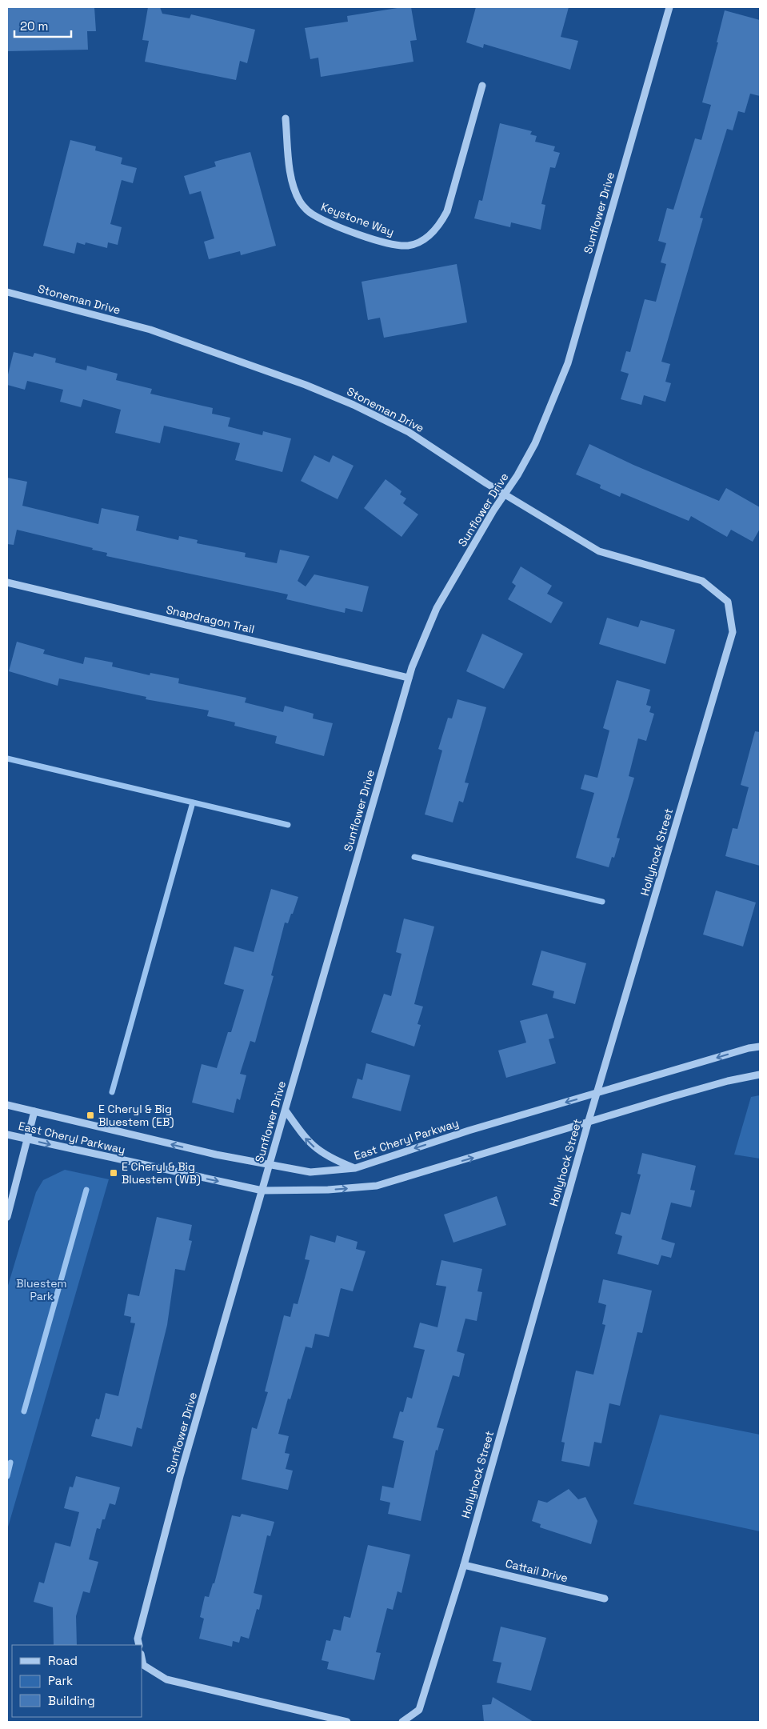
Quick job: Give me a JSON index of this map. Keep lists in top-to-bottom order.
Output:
{
  "streets": {
    "street": [
      "Sunflower Drive",
      "Keystone Way",
      "Stoneman Drive",
      "Snapdragon Trail",
      "Hollyhock Street",
      "East Cheryl Parkway",
      "Cattail Drive"
    ]
  },
  "crossings": [
    ["Sunflower Drive", "Stoneman Drive"],
    ["Sunflower Drive", "Snapdragon Trail"],
    ["Sunflower Drive", "East Cheryl Parkway"],
    ["Stoneman Drive", "Hollyhock Street"],
    ["Hollyhock Street", "East Cheryl Parkway"],
    ["Hollyhock Street", "Cattail Drive"]
  ],
  "parks": ["Bluestem Park"],
  "places": {
    "transit": ["E Cheryl & Big Bluestem (EB)", "E Cheryl & Big Bluestem (WB)"]
  },
  "legend": ["Road", "Park", "Building"],
  "scale_bar": "20 m"
}
